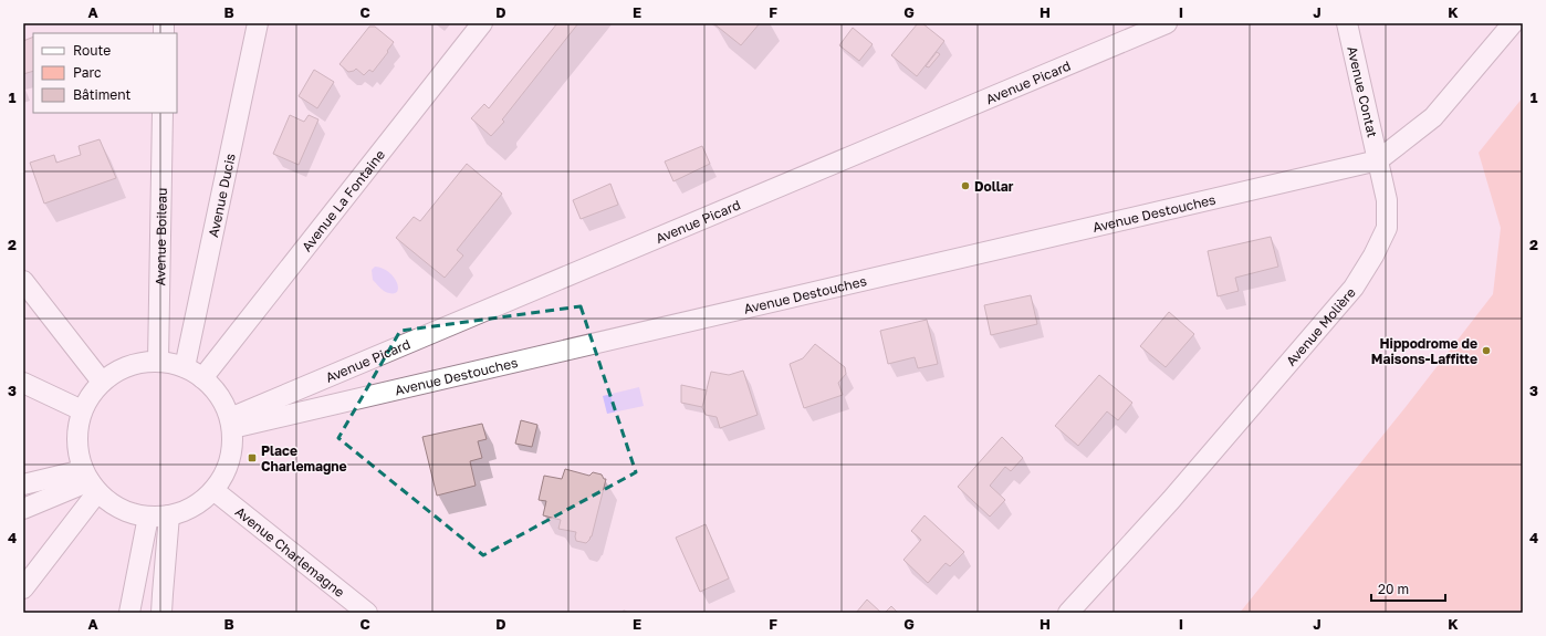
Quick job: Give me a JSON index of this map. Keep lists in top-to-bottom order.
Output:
{
  "streets": {
    "street": [
      "Avenue Picard",
      "Avenue Contat",
      "Avenue Ducis",
      "Avenue La Fontaine",
      "Avenue Destouches",
      "Avenue Boileau",
      "Avenue Molière",
      "Avenue Charlemagne"
    ]
  },
  "crossings": [
    ["Avenue Picard", "Avenue Ducis"],
    ["Avenue Picard", "Avenue La Fontaine"],
    ["Avenue Picard", "Avenue Destouches"],
    ["Avenue Picard", "Avenue Boileau"],
    ["Avenue Picard", "Avenue Charlemagne"],
    ["Avenue Contat", "Avenue Destouches"],
    ["Avenue Contat", "Avenue Molière"],
    ["Avenue Ducis", "Avenue La Fontaine"],
    ["Avenue Ducis", "Avenue Destouches"],
    ["Avenue Ducis", "Avenue Boileau"],
    ["Avenue Ducis", "Avenue Charlemagne"],
    ["Avenue La Fontaine", "Avenue Destouches"],
    ["Avenue La Fontaine", "Avenue Boileau"],
    ["Avenue La Fontaine", "Avenue Charlemagne"],
    ["Avenue Destouches", "Avenue Boileau"],
    ["Avenue Destouches", "Avenue Molière"],
    ["Avenue Destouches", "Avenue Charlemagne"],
    ["Avenue Boileau", "Avenue Charlemagne"]
  ],
  "places": {
    "other": ["Dollar", "Hippodrome de Maisons-Laffitte"],
    "transit": ["Place Charlemagne"]
  },
  "legend": ["Route", "Parc", "Bâtiment"],
  "scale_bar": "20 m",
  "grid": {
    "columns": [
      "A",
      "B",
      "C",
      "D",
      "E",
      "F",
      "G",
      "H",
      "I",
      "J",
      "K"
    ],
    "rows": [
      "1",
      "2",
      "3",
      "4"
    ]
  }
}
